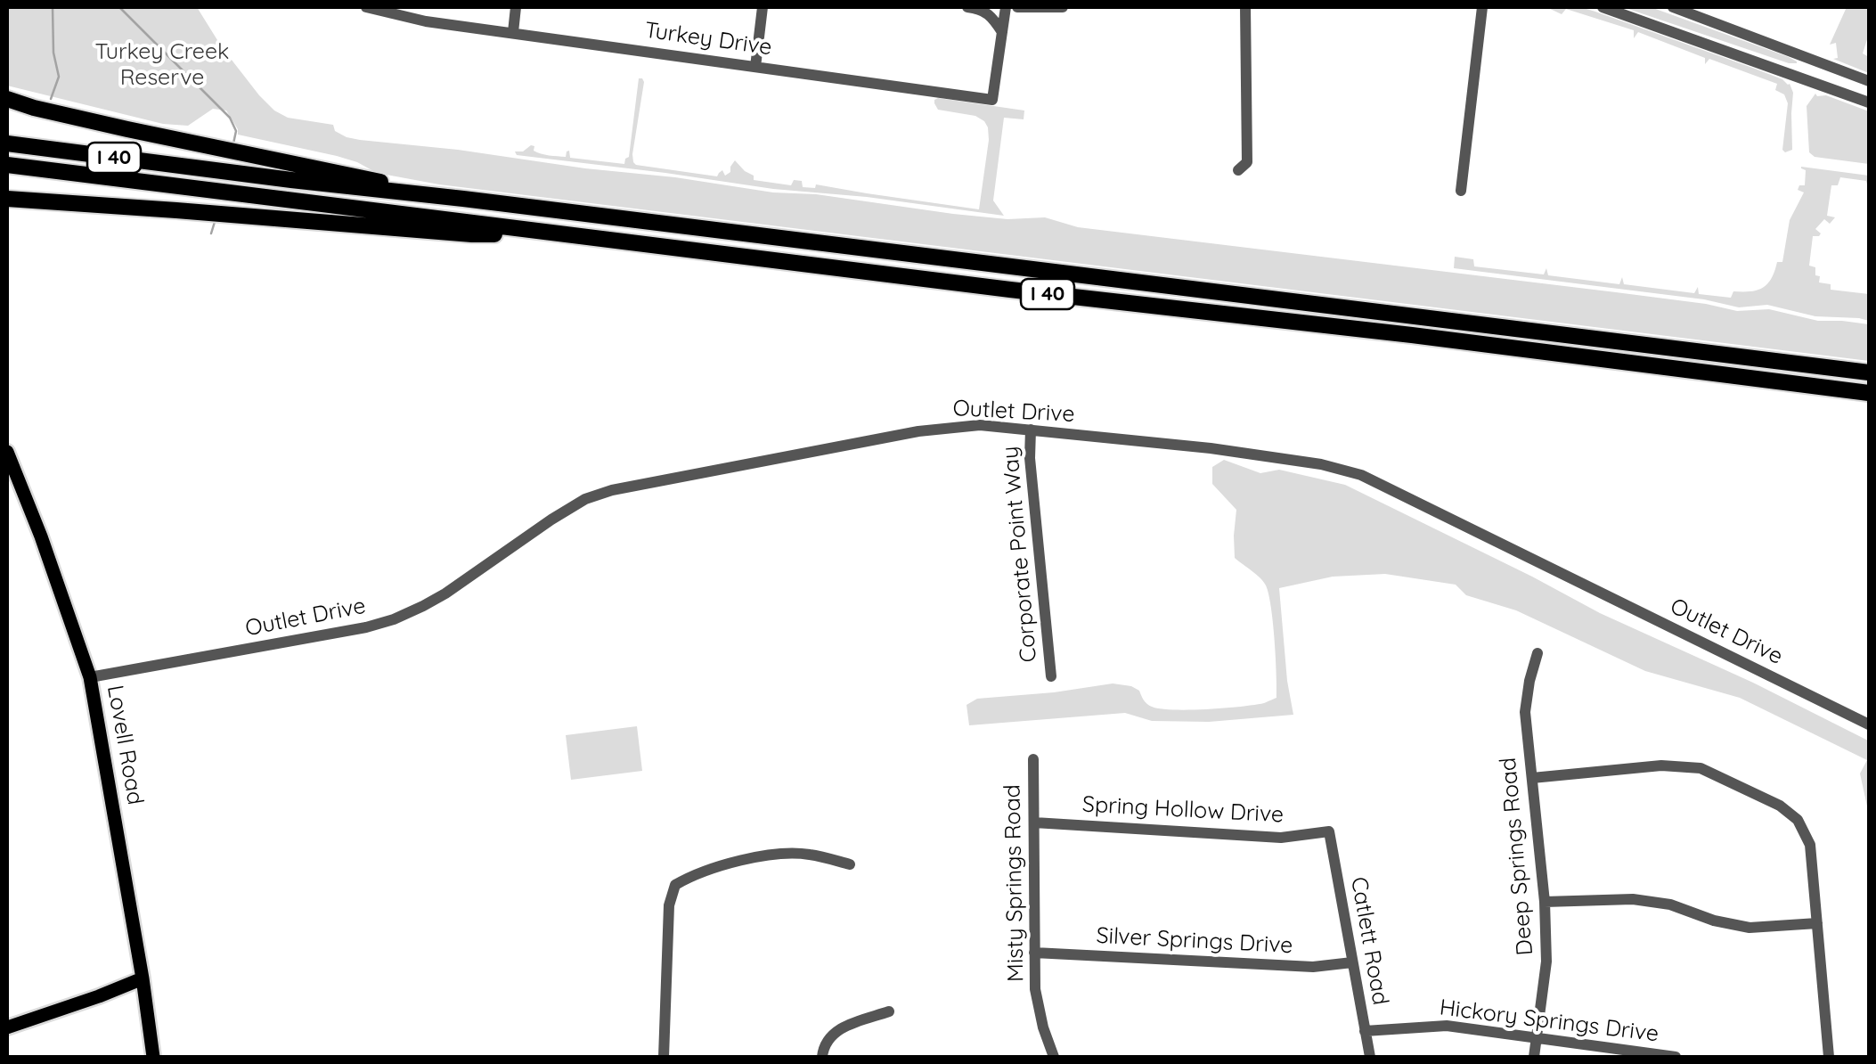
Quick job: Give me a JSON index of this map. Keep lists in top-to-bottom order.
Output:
{
  "streets": {
    "highway": ["I 40"],
    "main road": ["Lovell Road"],
    "street": [
      "Turkey Drive",
      "Outlet Drive",
      "Corporate Point Way",
      "Spring Hollow Drive",
      "Deep Springs Road",
      "Misty Springs Road",
      "Silver Springs Drive",
      "Catlett Road",
      "Hickory Springs Drive"
    ]
  },
  "crossings": [
    ["Outlet Drive", "Corporate Point Way"],
    ["Outlet Drive", "Lovell Road"],
    ["Spring Hollow Drive", "Misty Springs Road"],
    ["Spring Hollow Drive", "Catlett Road"],
    ["Deep Springs Road", "Hickory Springs Drive"],
    ["Misty Springs Road", "Silver Springs Drive"],
    ["Silver Springs Drive", "Catlett Road"],
    ["Catlett Road", "Hickory Springs Drive"]
  ],
  "parks": ["Turkey Creek Reserve"]
}
